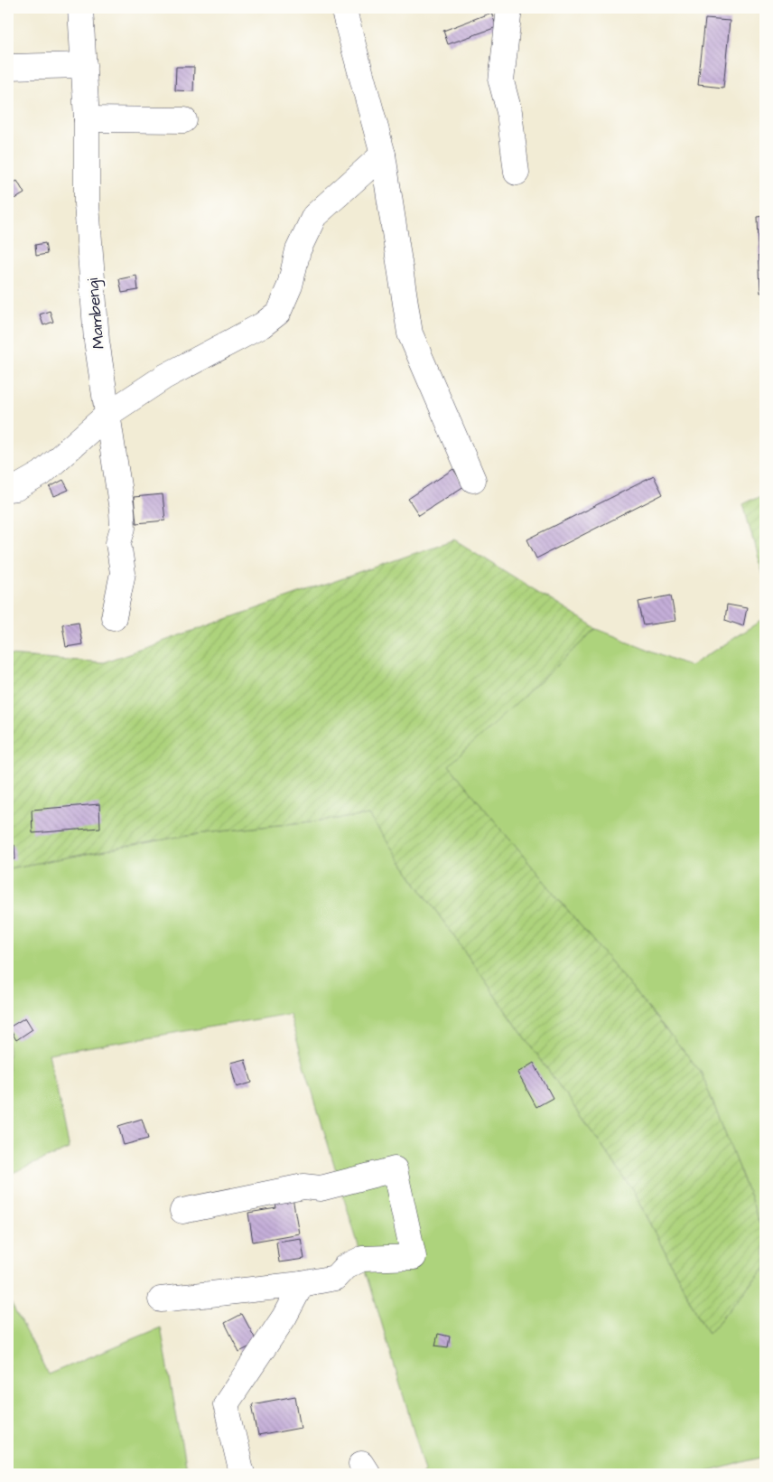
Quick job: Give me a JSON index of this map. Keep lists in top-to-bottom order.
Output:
{
  "streets": {
    "street": ["Mambengi"]
  }
}
